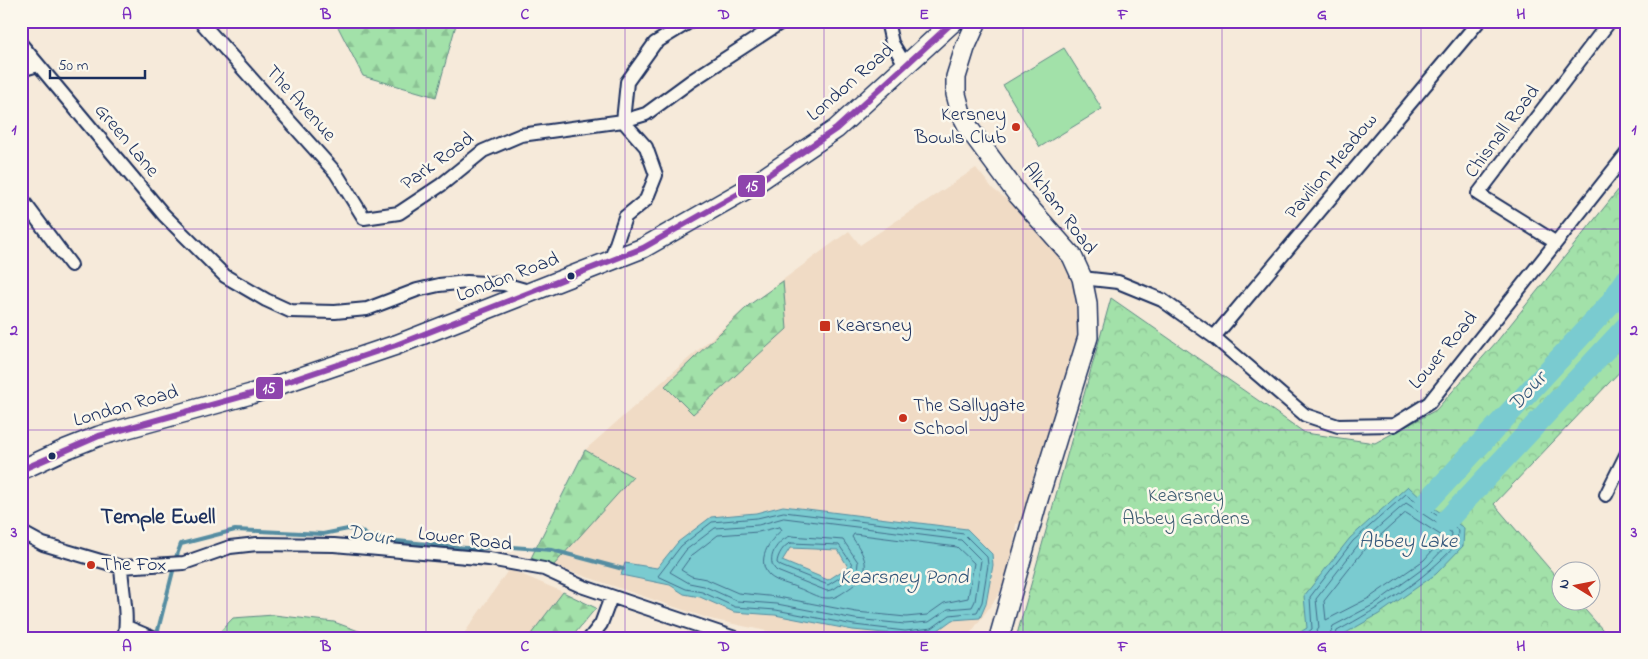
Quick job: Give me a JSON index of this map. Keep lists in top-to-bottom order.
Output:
{
  "streets": {
    "street": [
      "London Road",
      "The Avenue",
      "Chisnall Road",
      "Green Lane",
      "Park Road",
      "Pavilion Meadow",
      "Alkham Road",
      "Lower Road"
    ]
  },
  "crossings": [
    ["London Road", "Green Lane"],
    ["The Avenue", "Park Road"],
    ["Chisnall Road", "Lower Road"],
    ["Pavilion Meadow", "Lower Road"],
    ["Alkham Road", "Lower Road"]
  ],
  "districts": ["Temple Ewell"],
  "water": ["Dour", "Abbey Lake", "Kearsney Pond"],
  "parks": ["Kearsney Abbey Gardens"],
  "places": {
    "other": ["Kersney Bowls Club", "The Sallygate School", "The Fox"],
    "transit": ["Kearsney"]
  },
  "lines": ["transit line 15"],
  "scale_bar": "50 m",
  "north": "left",
  "grid": {
    "columns": [
      "A",
      "B",
      "C",
      "D",
      "E",
      "F",
      "G",
      "H"
    ],
    "rows": ["1", "2", "3"]
  }
}
